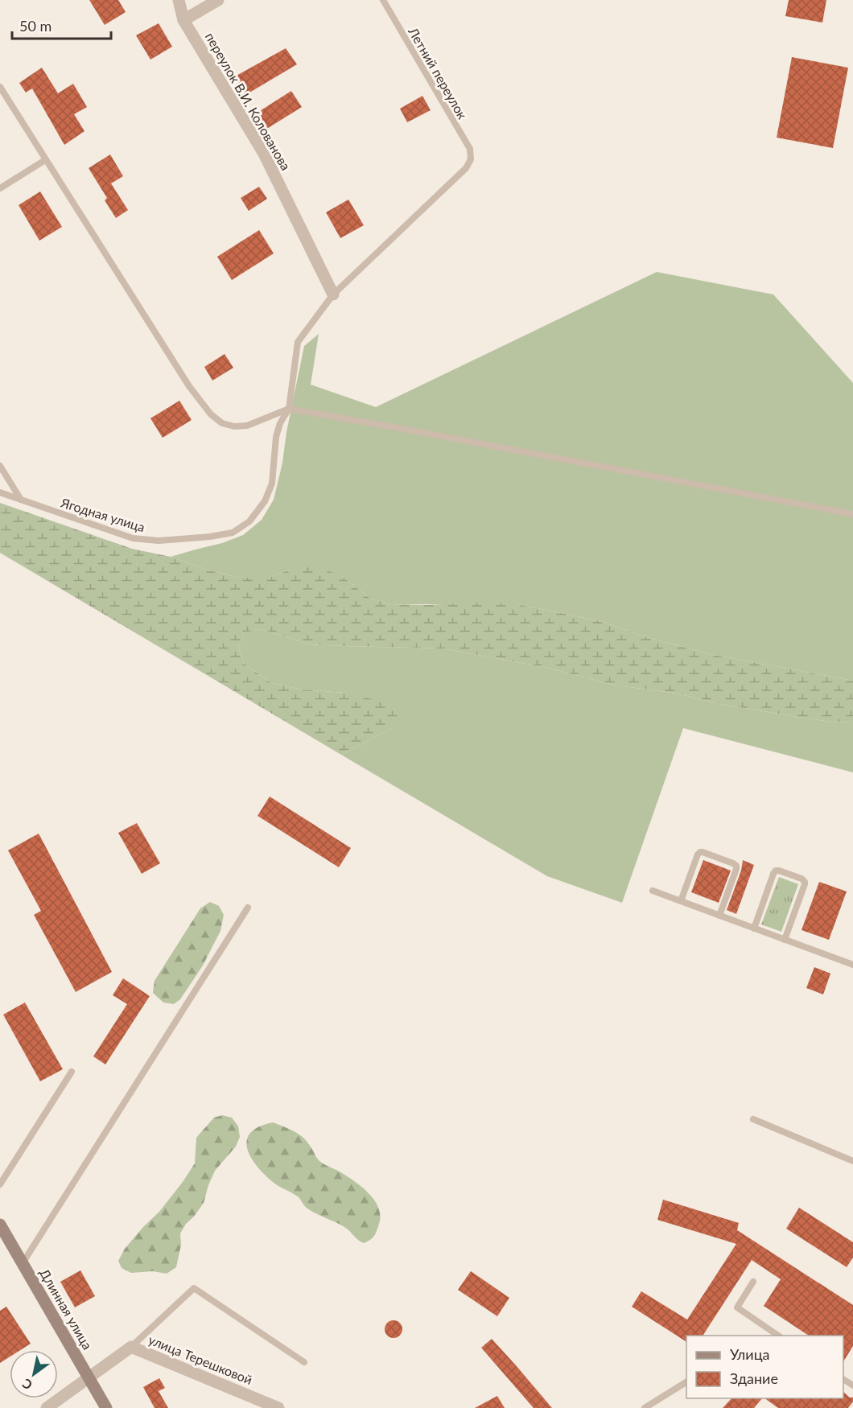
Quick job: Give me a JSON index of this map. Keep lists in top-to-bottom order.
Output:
{
  "streets": {
    "street": ["переулок В.И. Колованова", "Длинная улица", "улица Терешковой"],
    "lane": ["Летний переулок", "Ягодная улица"]
  },
  "crossings": [
    ["Летний переулок", "Ягодная улица"],
    ["переулок В.И. Колованова", "Ягодная улица"],
    ["Длинная улица", "улица Терешковой"]
  ],
  "legend": ["Улица", "Здание"],
  "scale_bar": "50 m",
  "north": "bottom left"
}
